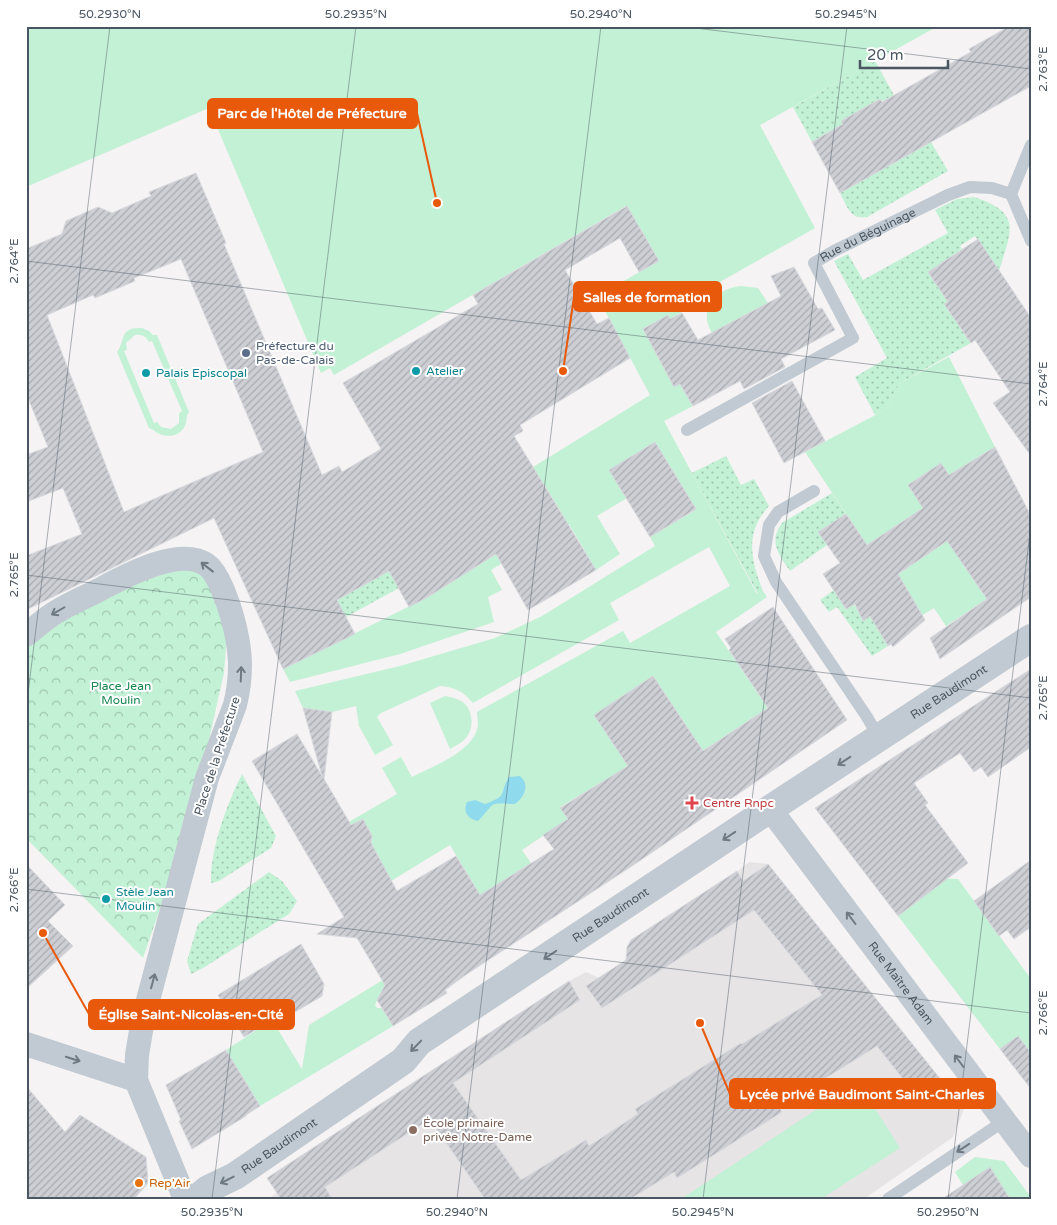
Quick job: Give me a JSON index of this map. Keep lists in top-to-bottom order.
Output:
{
  "streets": {
    "street": ["Rue Baudimont", "Place de la Préfecture", "Rue Maître Adam"],
    "lane": ["Rue du Béguinage"]
  },
  "crossings": [
    ["Rue Baudimont", "Rue Maître Adam"]
  ],
  "one_way": ["Rue Baudimont", "Rue Maître Adam"],
  "parks": ["Place Jean Moulin"],
  "places": {
    "other": [
      "Parc de l'Hôtel de Préfecture",
      "Préfecture du Pas-de-Calais",
      "Atelier",
      "Salles de formation",
      "Palais Episcopal",
      "Stèle Jean Moulin",
      "Église Saint-Nicolas-en-Cité",
      "Lycée privé Baudimont Saint-Charles",
      "École primaire privée Notre-Dame",
      "Rep’Air"
    ],
    "health": ["Centre Rnpc"]
  },
  "scale_bar": "20 m",
  "coordinates": [
    "50.2930°N",
    "50.2935°N",
    "50.2940°N",
    "50.2945°N",
    "2.763°E",
    "2.764°E",
    "2.765°E",
    "2.766°E",
    "50.2950°N"
  ]
}
